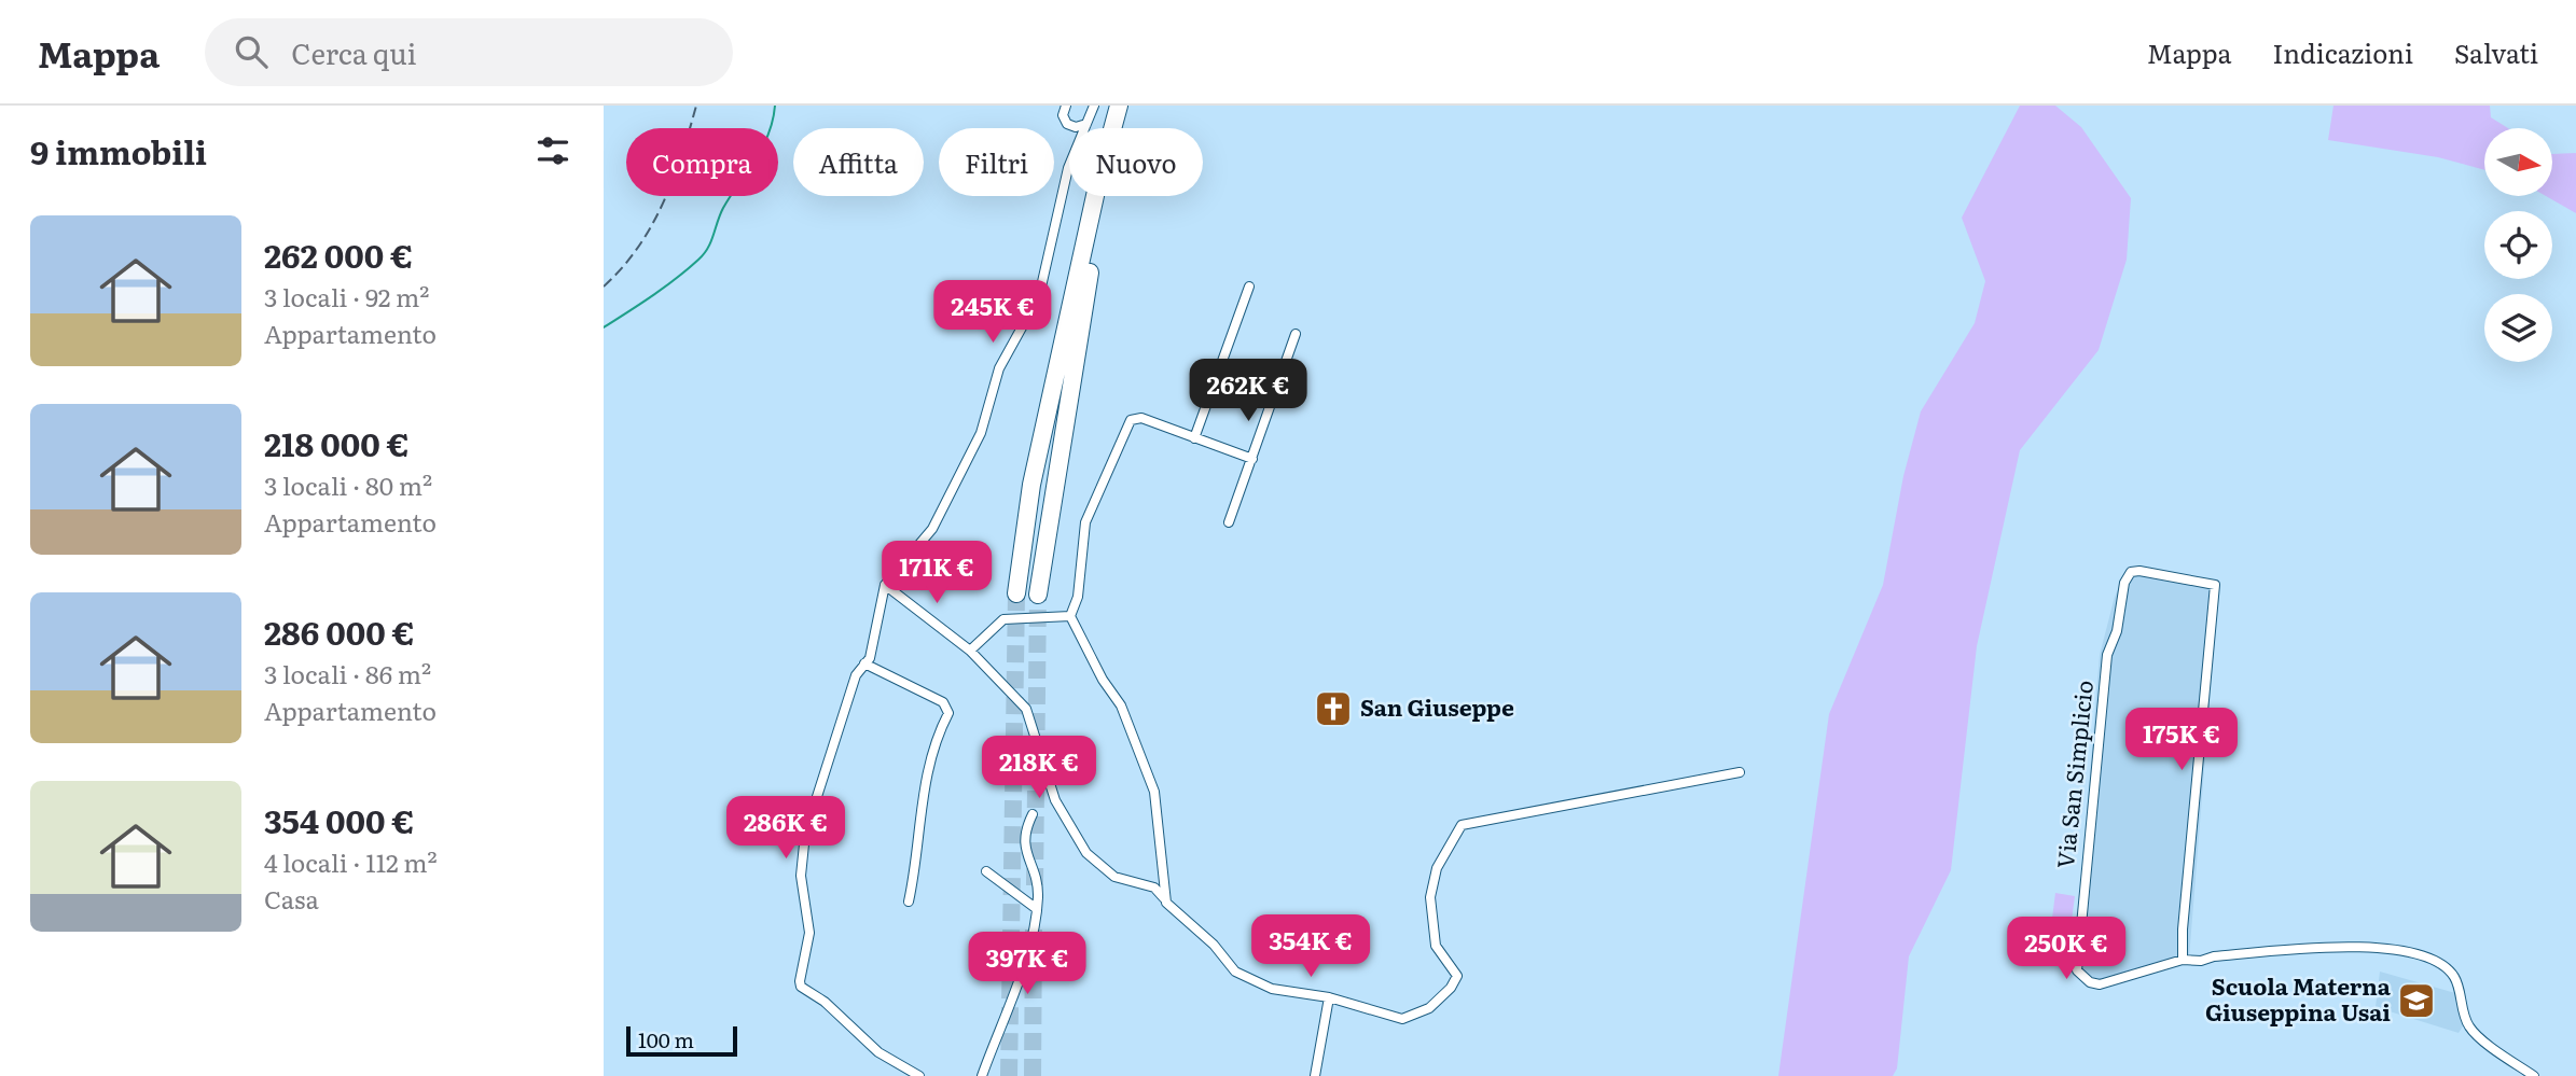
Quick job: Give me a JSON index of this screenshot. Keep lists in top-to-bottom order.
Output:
{
  "streets": {
    "street": ["Via San Simplicio"]
  },
  "places": {
    "church": ["San Giuseppe"],
    "school or university": ["Scuola Materna Giuseppina Usai"]
  },
  "scale_bar": "100 m",
  "north": "right",
  "page": {
    "header": "Mappa",
    "search": "Cerca qui",
    "nav": ["Mappa", "Indicazioni", "Salvati"],
    "heading": "9 immobili",
    "chip": [
      "Compra",
      "Affitta",
      "Filtri",
      "Nuovo"
    ],
    "list": [
      {
        "name": "262 000 €",
        "note": "3 locali · 92 m² · Appartamento"
      },
      {
        "name": "218 000 €",
        "note": "3 locali · 80 m² · Appartamento"
      },
      {
        "name": "286 000 €",
        "note": "3 locali · 86 m² · Appartamento"
      },
      {
        "name": "354 000 €",
        "note": "4 locali · 112 m² · Casa"
      }
    ],
    "price": [
      "245K €",
      "262K €",
      "171K €",
      "175K €",
      "218K €",
      "286K €",
      "354K €",
      "250K €",
      "397K €"
    ],
    "scale": "100 m"
  }
}
